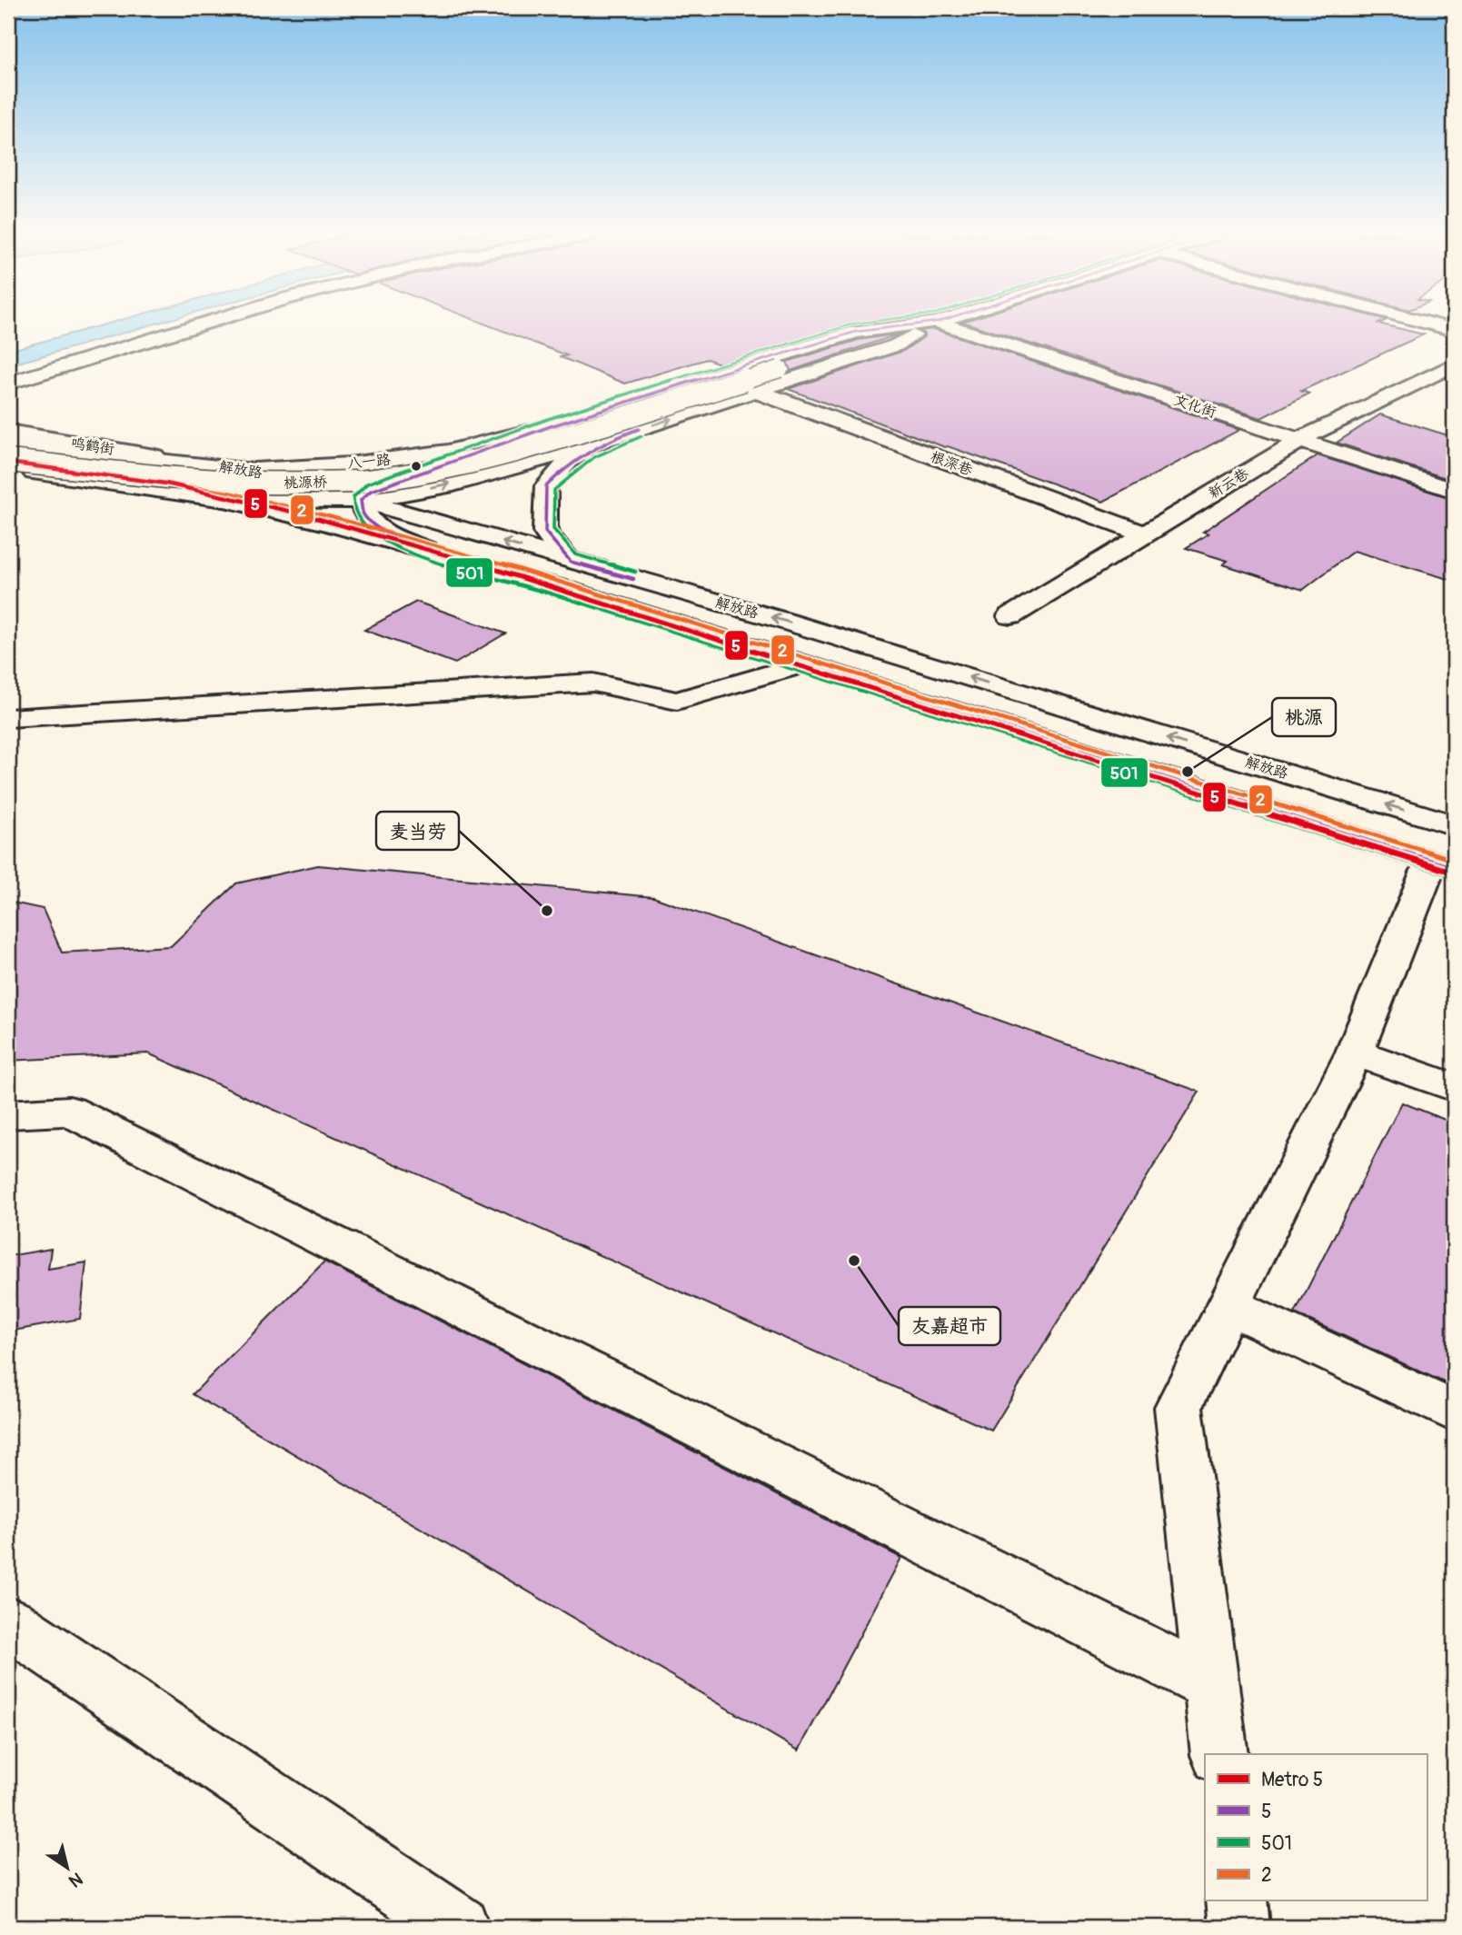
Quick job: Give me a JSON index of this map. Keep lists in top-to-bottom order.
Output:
{
  "streets": {
    "main road": [
      "文化街",
      "鸣鹤街",
      "八一路",
      "根深巷",
      "解放路",
      "桃源桥",
      "新云巷"
    ]
  },
  "crossings": [
    ["文化街", "新云巷"],
    ["鸣鹤街", "解放路"],
    ["八一路", "解放路"],
    ["根深巷", "新云巷"]
  ],
  "places": ["桃源", "麦当劳", "友嘉超市"],
  "lines": [
    "transit line 5",
    "transit line 501",
    "metro line 5",
    "transit line 2"
  ],
  "legend": [
    "Metro 5",
    "5",
    "501",
    "2"
  ],
  "north": "bottom right"
}
